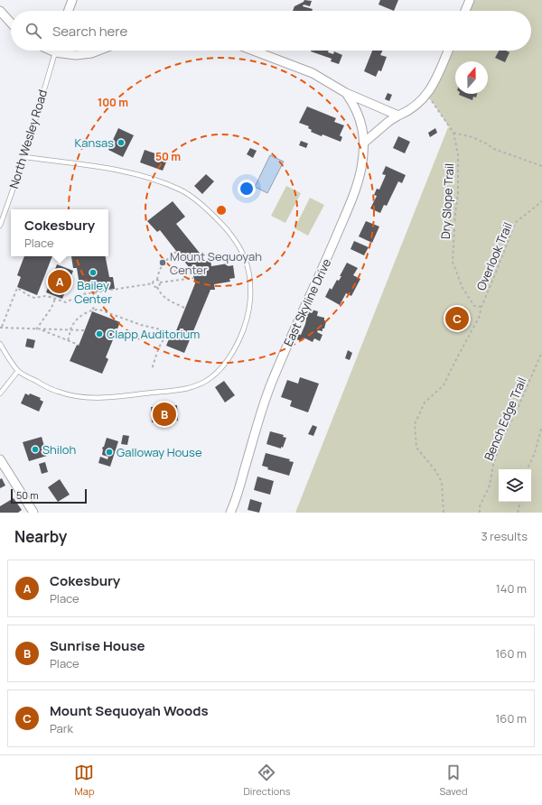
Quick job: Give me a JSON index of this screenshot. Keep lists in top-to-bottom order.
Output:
{
  "streets": {
    "street": ["East Skyline Drive"],
    "lane": ["North Wesley Road"],
    "path": ["Dry Slope Trail", "Overlook Trail", "Bench Edge Trail"]
  },
  "crossings": [
    ["Dry Slope Trail", "Overlook Trail"]
  ],
  "places": [
    "Kansas",
    "Mount Sequoyah Center",
    "Bailey Center",
    "Clapp Auditorium",
    "Shiloh",
    "Galloway House"
  ],
  "scale_bar": "50 m",
  "north": "top",
  "page": {
    "search": "Search here",
    "popup": ["Cokesbury", "Place"],
    "pins": ["A", "C", "B"],
    "scale": "50 m",
    "heading": ["Nearby", "3 results"],
    "list": [
      {
        "mark": "A",
        "name": "Cokesbury",
        "note": "Place",
        "value": "140 m"
      },
      {
        "mark": "B",
        "name": "Sunrise House",
        "note": "Place",
        "value": "160 m"
      },
      {
        "mark": "C",
        "name": "Mount Sequoyah Woods",
        "note": "Park",
        "value": "160 m"
      }
    ],
    "nav": ["Map", "Directions", "Saved"]
  },
  "rings": ["100 m", "50 m"]
}
